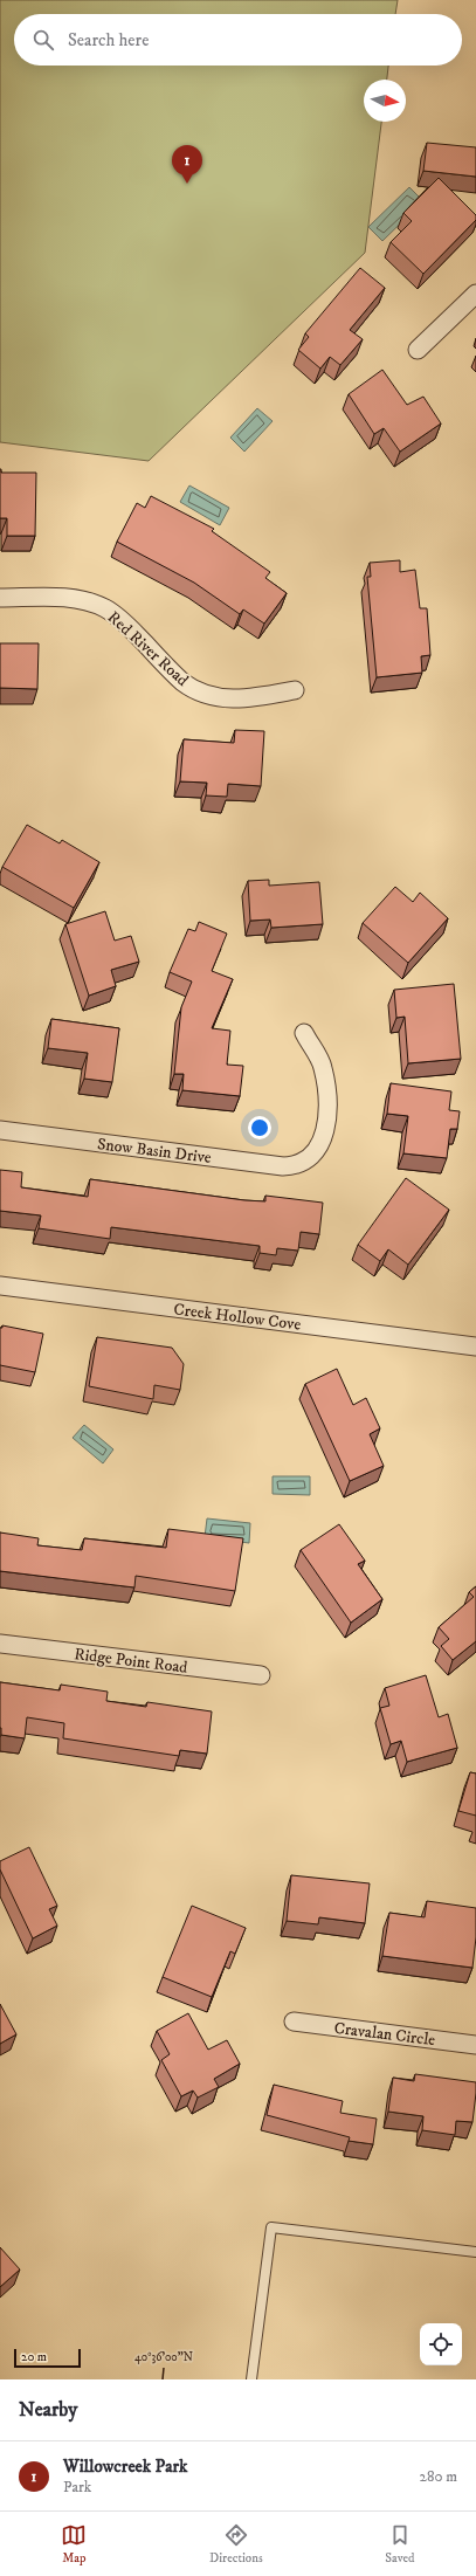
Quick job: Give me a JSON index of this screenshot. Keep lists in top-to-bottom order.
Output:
{
  "streets": {
    "street": [
      "Red River Road",
      "Snow Basin Drive",
      "Creek Hollow Cove",
      "Ridge Point Road",
      "Cravalan Circle"
    ]
  },
  "scale_bar": "20 m",
  "north": "right",
  "page": {
    "search": "Search here",
    "pins": "1",
    "scale": "20 m",
    "heading": "Nearby",
    "list": [
      {
        "mark": "1",
        "name": "Willowcreek Park",
        "note": "Park",
        "value": "280 m"
      }
    ],
    "nav": ["Map", "Directions", "Saved"]
  },
  "coordinates": ["40°36'00\"N"]
}
